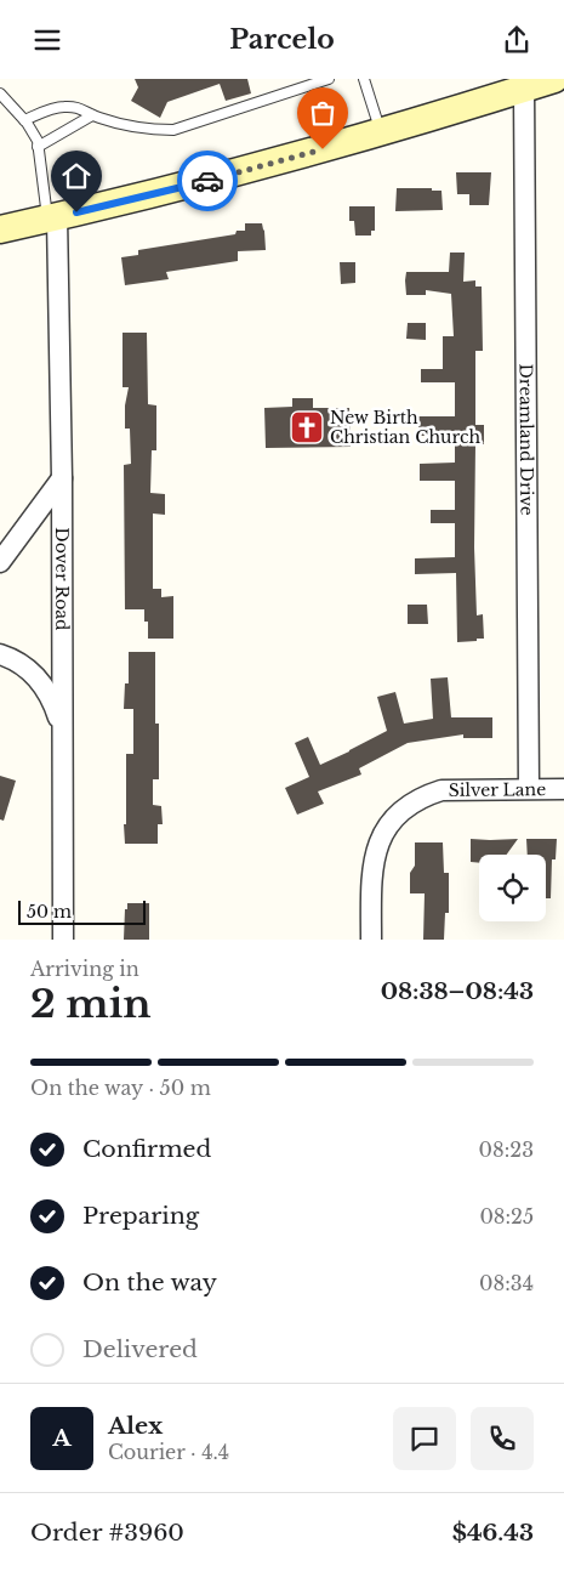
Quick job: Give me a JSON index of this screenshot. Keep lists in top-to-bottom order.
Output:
{
  "streets": {
    "street": ["Dreamland Drive", "Dover Road", "Silver Lane"]
  },
  "crossings": [
    ["Dreamland Drive", "Silver Lane"]
  ],
  "places": {
    "church": ["New Birth Christian Church"]
  },
  "scale_bar": "50 m",
  "page": {
    "header": "Parcelo",
    "scale": "50 m",
    "heading": ["2 min", "Arriving in", "08:38–08:43"],
    "panel": [
      "Alex",
      "Courier · 4.4",
      "Order #3960",
      "$46.43"
    ],
    "bar": "On the way · 50 m",
    "list": [
      ["Confirmed", "08:23"],
      ["Preparing", "08:25"],
      ["On the way", "08:34"],
      "Delivered"
    ],
    "round": "A"
  }
}
